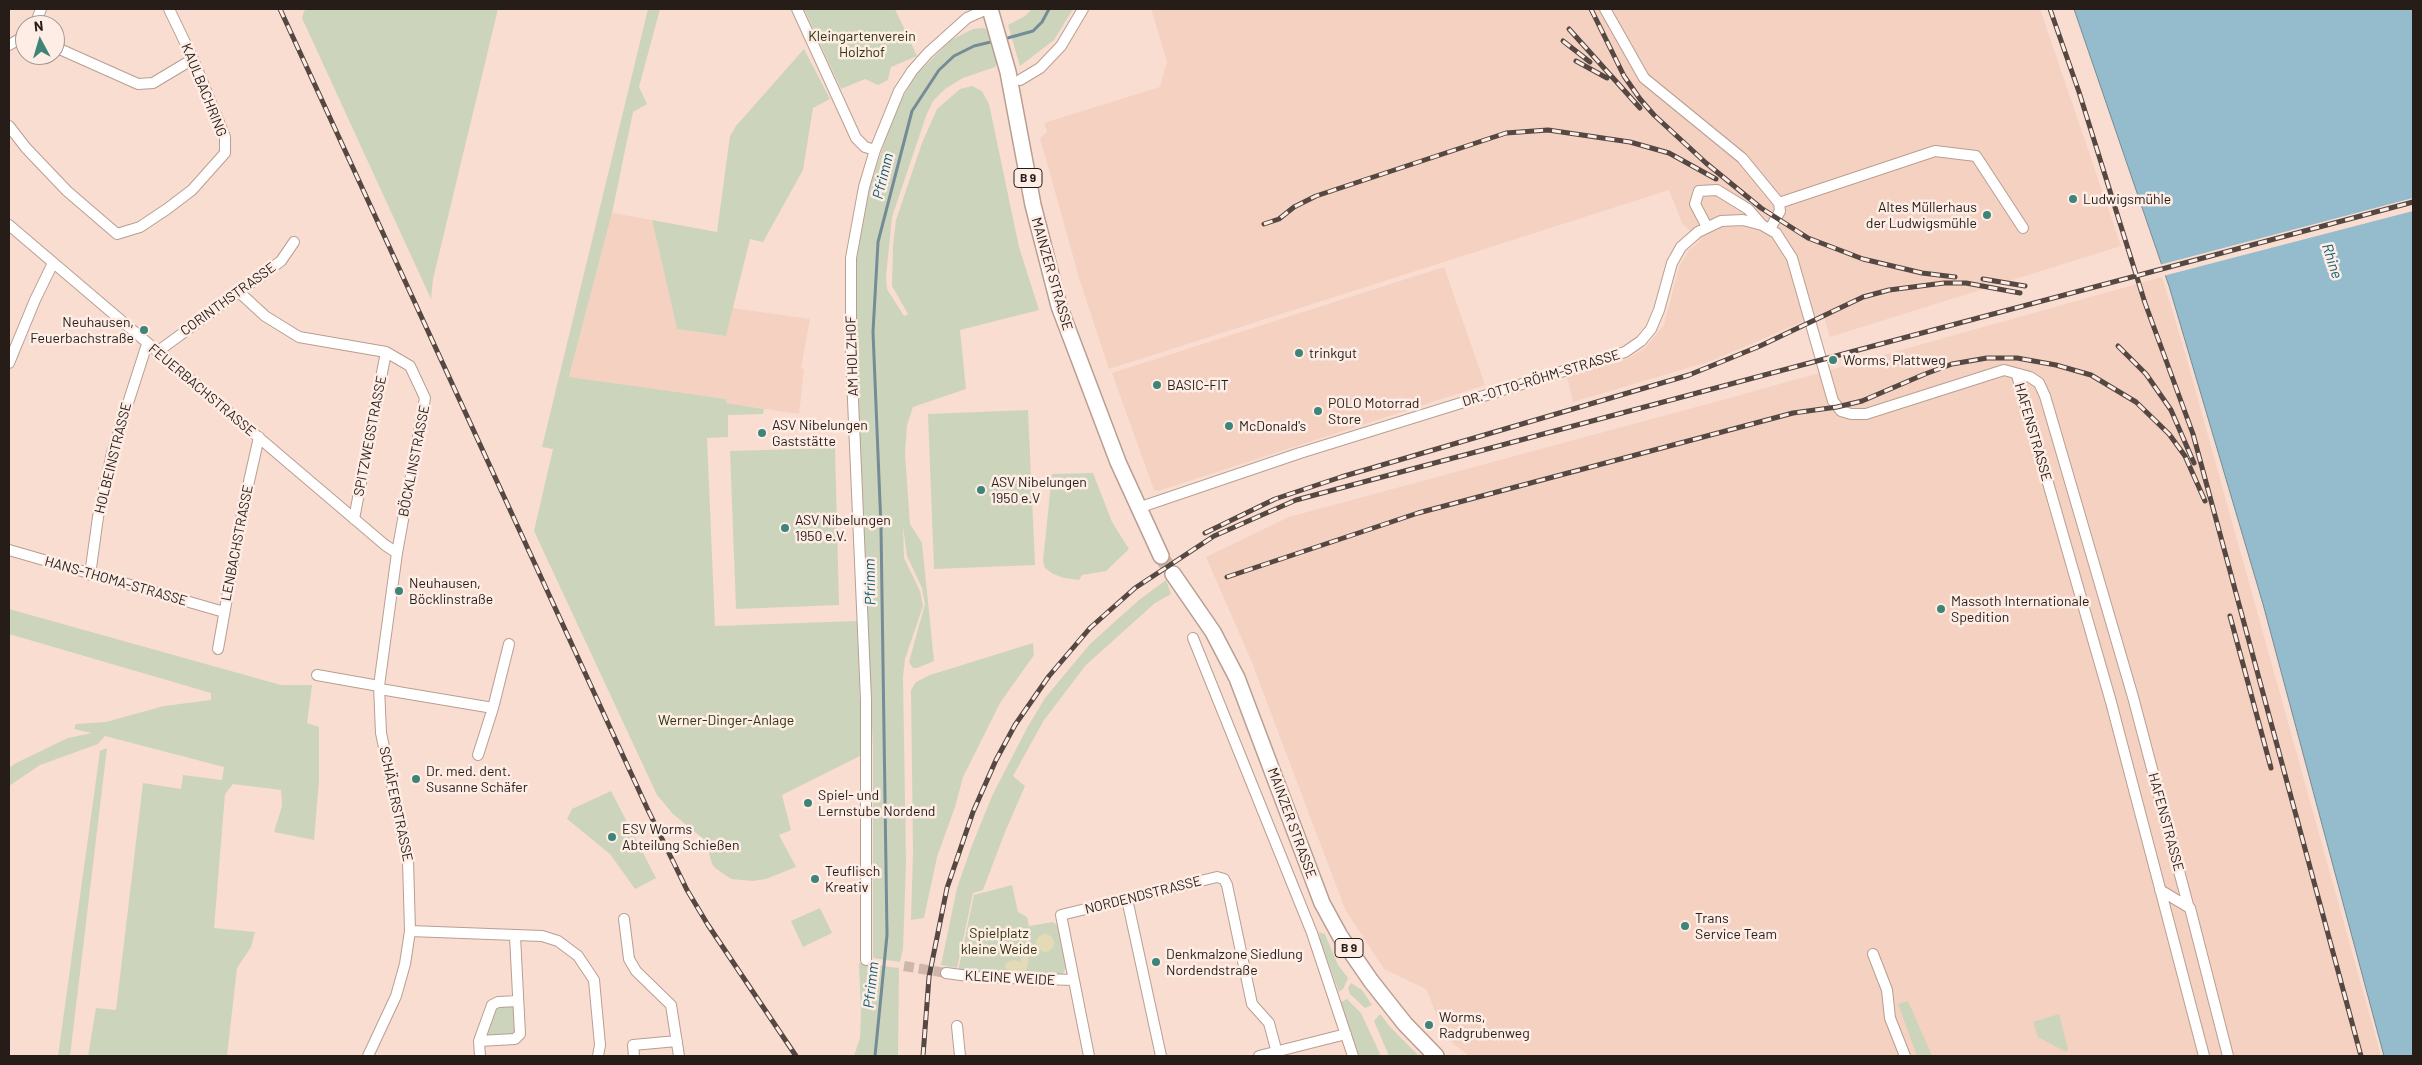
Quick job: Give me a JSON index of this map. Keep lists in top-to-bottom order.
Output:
{
  "streets": {
    "main road": ["B 9", "MAINZER STRASSE"],
    "street": [
      "KAULBACHRING",
      "CORINTHSTRASSE",
      "AM HOLZHOF",
      "DR.-OTTO-RÖHM-STRASSE",
      "FEUERBACHSTRASSE",
      "HAFENSTRASSE",
      "SPITZWEGSTRASSE",
      "HOLBEINSTRASSE",
      "BÖCKLINSTRASSE",
      "LENBACHSTRASSE",
      "HANS-THOMA-STRASSE",
      "SCHÄFERSTRASSE",
      "NORDENDSTRASSE",
      "KLEINE WEIDE"
    ]
  },
  "crossings": [
    ["MAINZER STRASSE", "AM HOLZHOF"],
    ["MAINZER STRASSE", "DR.-OTTO-RÖHM-STRASSE"],
    ["CORINTHSTRASSE", "FEUERBACHSTRASSE"],
    ["CORINTHSTRASSE", "BÖCKLINSTRASSE"],
    ["FEUERBACHSTRASSE", "SPITZWEGSTRASSE"],
    ["FEUERBACHSTRASSE", "HOLBEINSTRASSE"],
    ["FEUERBACHSTRASSE", "BÖCKLINSTRASSE"],
    ["FEUERBACHSTRASSE", "LENBACHSTRASSE"],
    ["SPITZWEGSTRASSE", "BÖCKLINSTRASSE"],
    ["HOLBEINSTRASSE", "HANS-THOMA-STRASSE"],
    ["BÖCKLINSTRASSE", "SCHÄFERSTRASSE"],
    ["LENBACHSTRASSE", "HANS-THOMA-STRASSE"],
    ["NORDENDSTRASSE", "KLEINE WEIDE"]
  ],
  "water": ["Pfrimm", "Rhine"],
  "parks": ["Kleingartenverein Holzhof", "Werner-Dinger-Anlage", "Spielplatz kleine Weide"],
  "places": [
    "Ludwigsmühle",
    "Altes Müllerhaus der Ludwigsmühle",
    "Neuhausen, Feuerbachstraße",
    "trinkgut",
    "Worms, Plattweg",
    "BASIC-FIT",
    "POLO Motorrad Store",
    "McDonald's",
    "ASV Nibelungen Gaststätte",
    "ASV Nibelungen 1950 e.V",
    "ASV Nibelungen 1950 e.V.",
    "Neuhausen, Böcklinstraße",
    "Massoth Internationale Spedition",
    "Dr. med. dent. Susanne Schäfer",
    "Spiel- und Lernstube Nordend",
    "ESV Worms Abteilung Schießen",
    "Teuflisch Kreativ",
    "Trans Service Team",
    "Denkmalzone Siedlung Nordendstraße",
    "Worms, Radgrubenweg"
  ],
  "north": "top"
}
